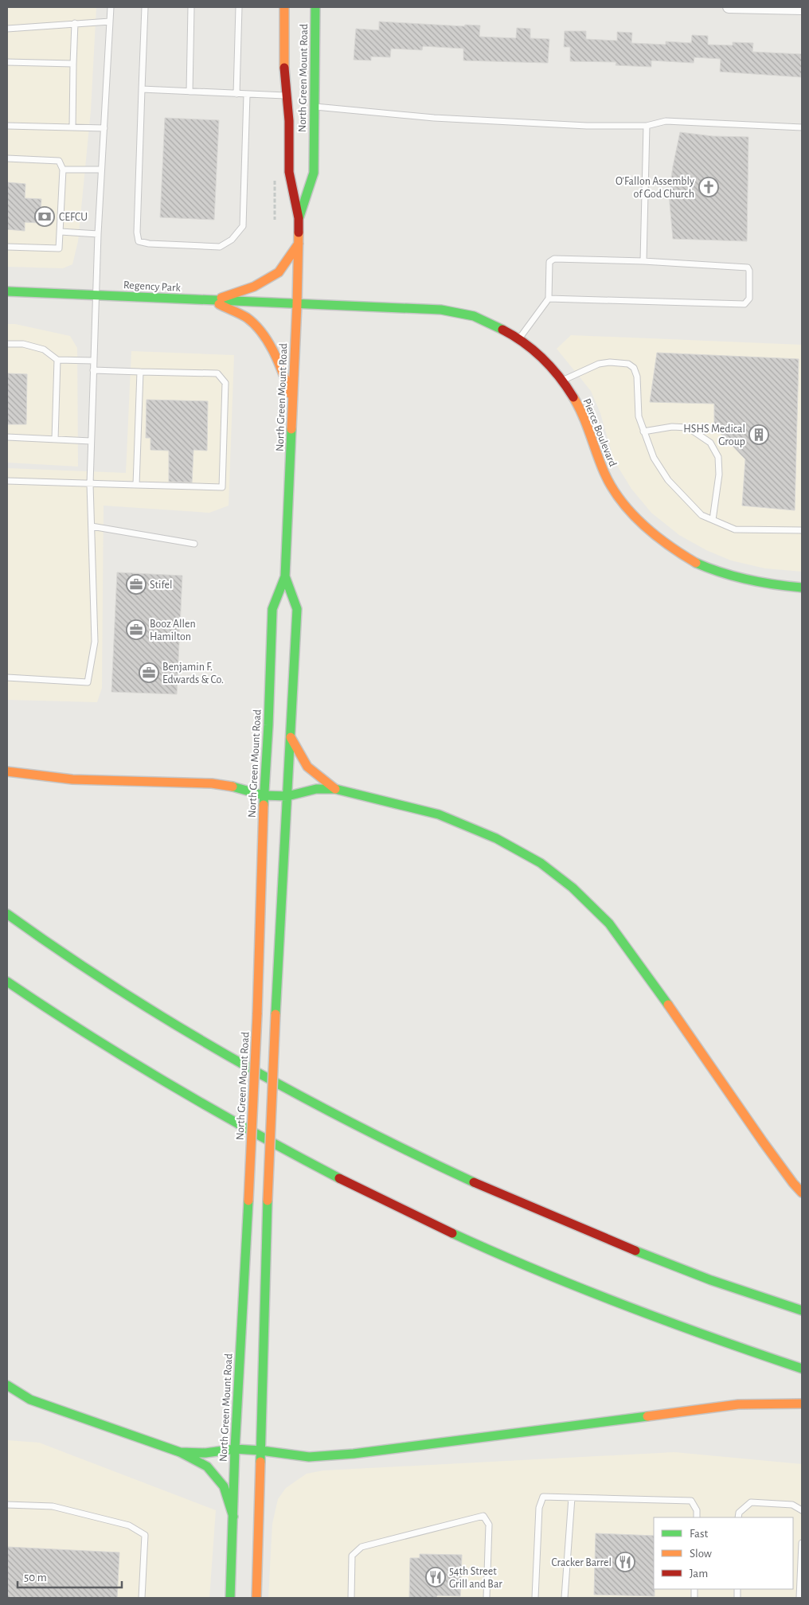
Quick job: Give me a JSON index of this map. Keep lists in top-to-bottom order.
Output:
{
  "streets": {
    "main road": ["North Green Mount Road", "Regency Park", "Pierce Boulevard"]
  },
  "crossings": [
    ["North Green Mount Road", "Regency Park"],
    ["North Green Mount Road", "Pierce Boulevard"],
    ["Regency Park", "Pierce Boulevard"]
  ],
  "places": {
    "church": ["O'Fallon Assembly of God Church"],
    "bank": ["CEFCU"],
    "building": ["HSHS Medical Group"],
    "office": ["Stifel", "Booz Allen Hamilton", "Benjamin F. Edwards & Co."],
    "restaurant": ["Cracker Barrel", "54th Street Grill and Bar"]
  },
  "legend": ["Fast", "Slow", "Jam"],
  "scale_bar": "50 m"
}
